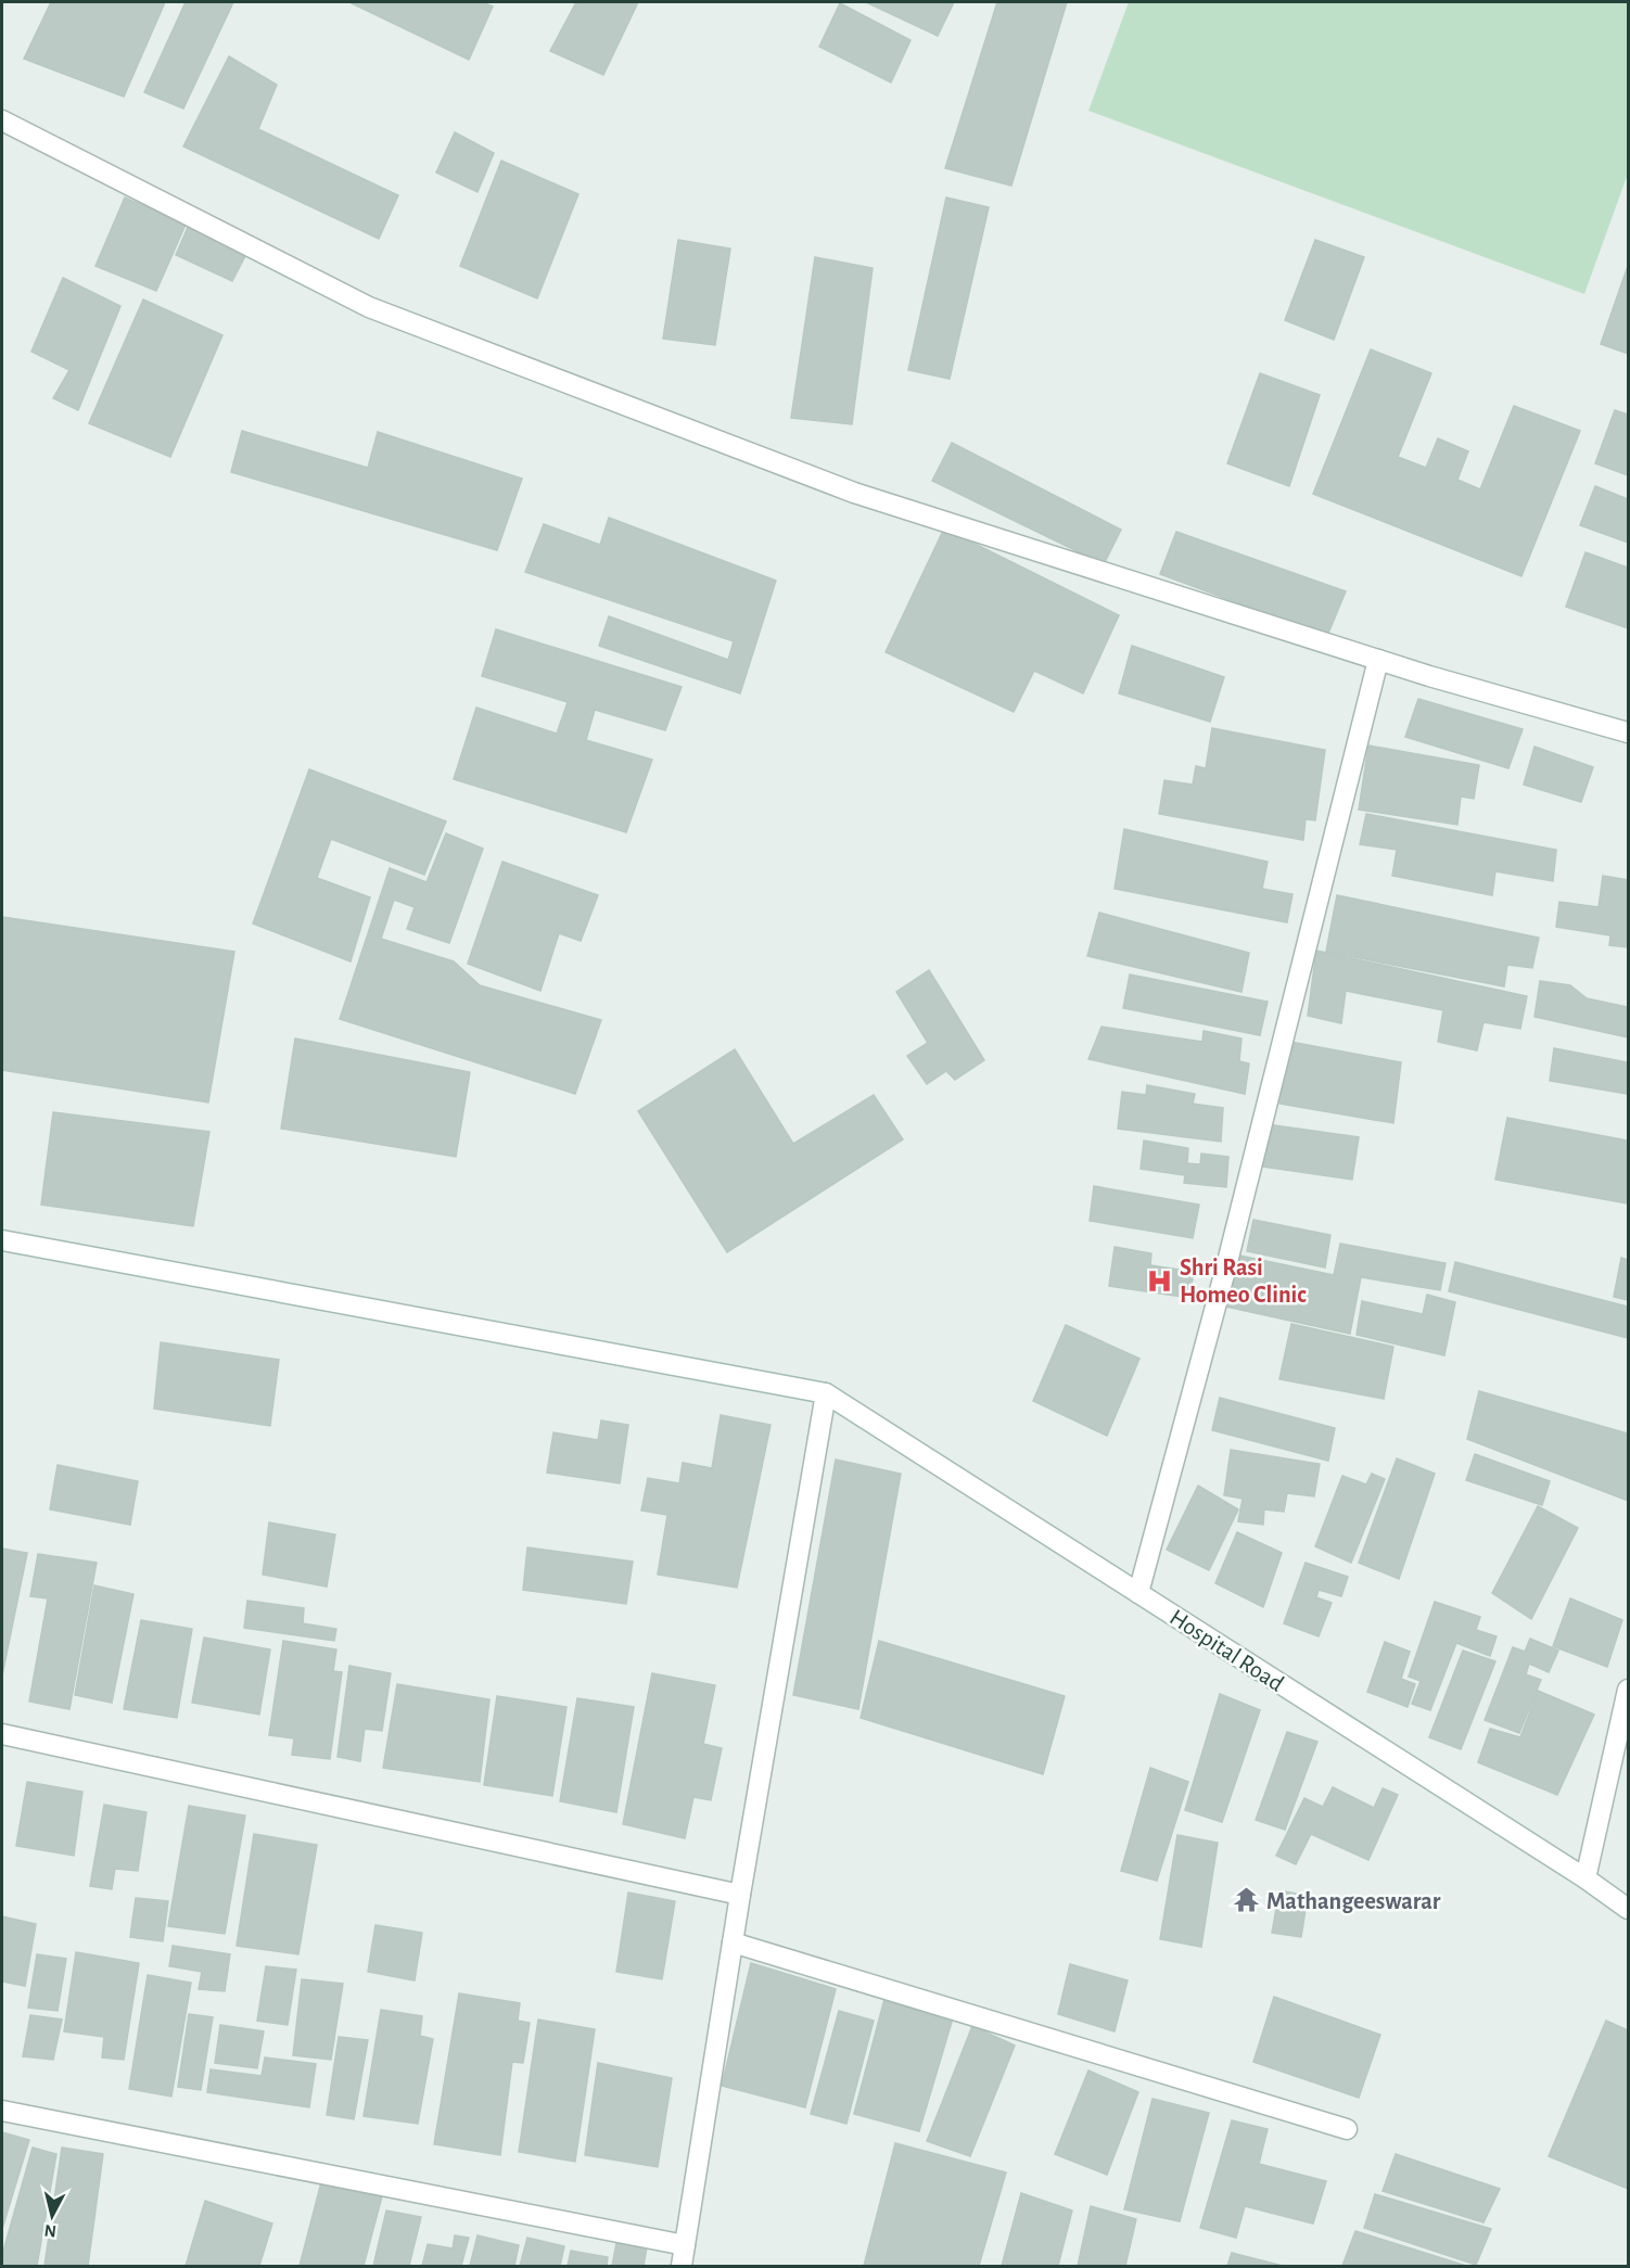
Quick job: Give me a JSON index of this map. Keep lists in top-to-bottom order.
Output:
{
  "streets": {
    "street": ["Hospital Road"]
  },
  "places": {
    "hospital": ["Shri Rasi Homeo Clinic"],
    "temple": ["Mathangeeswarar"]
  },
  "north": "bottom"
}
